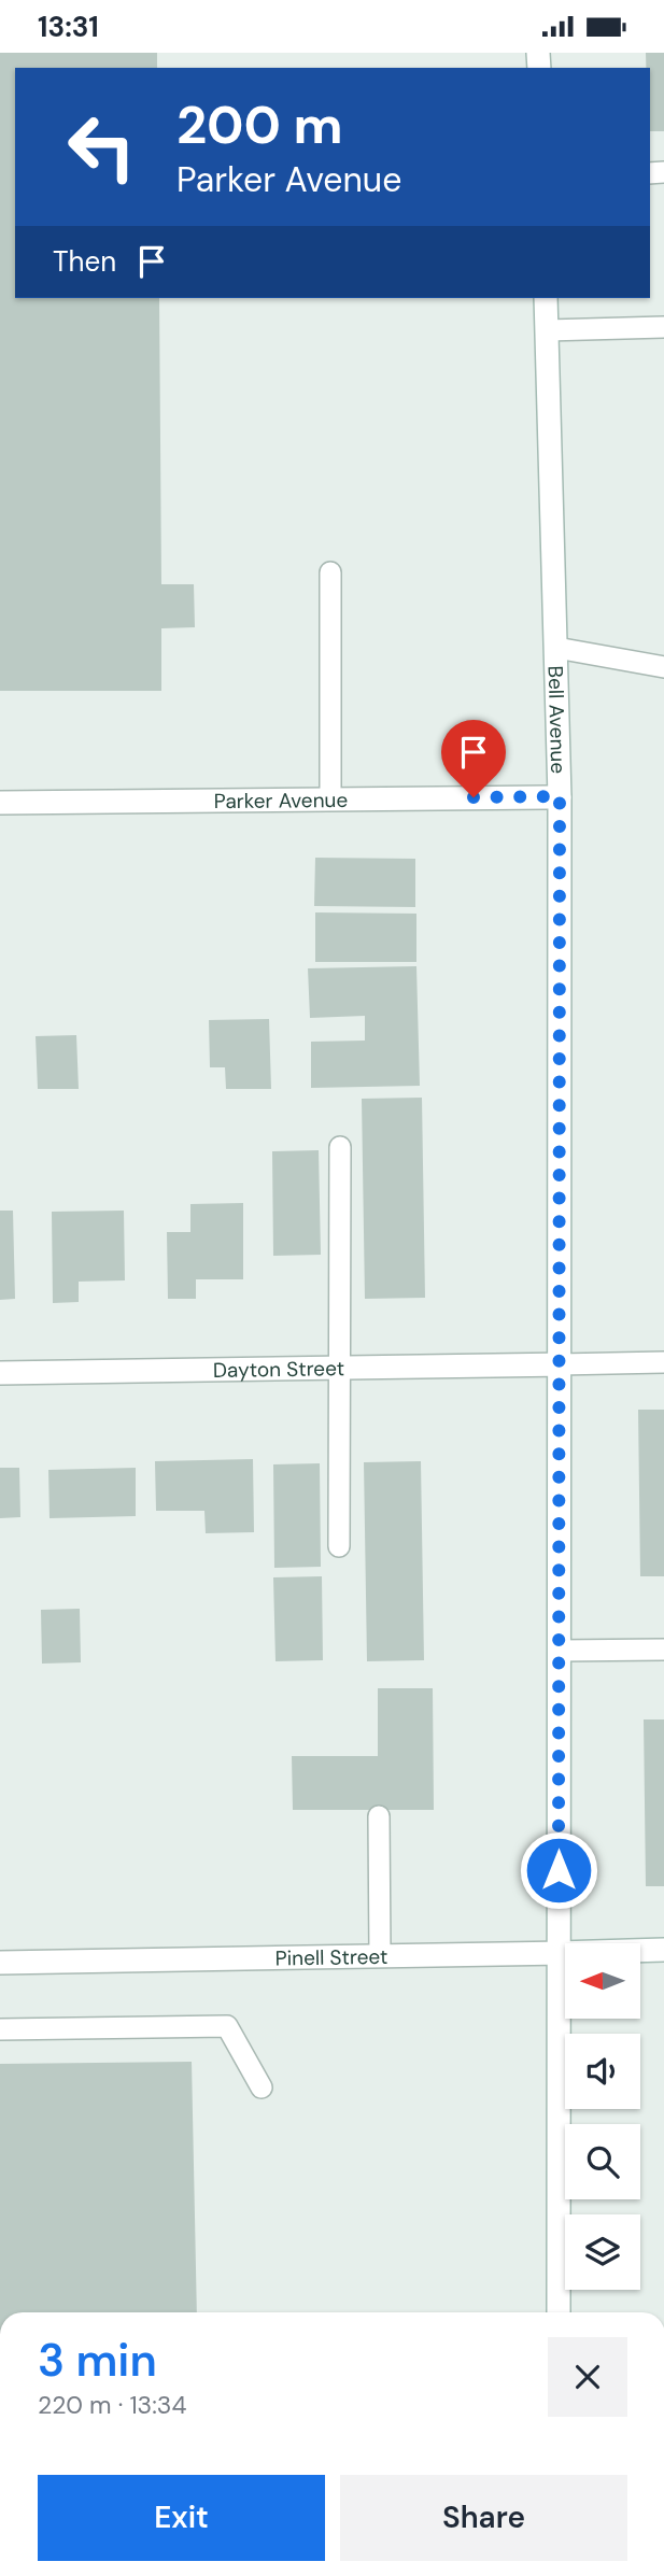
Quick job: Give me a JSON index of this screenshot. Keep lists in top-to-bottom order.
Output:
{
  "streets": {
    "main road": [
      "Bell Avenue",
      "Parker Avenue",
      "Dayton Street",
      "Pinell Street"
    ]
  },
  "crossings": [
    ["Bell Avenue", "Parker Avenue"],
    ["Bell Avenue", "Dayton Street"],
    ["Bell Avenue", "Pinell Street"]
  ],
  "north": "left",
  "page": {
    "status": "13:31",
    "turn": ["200 m", "Parker Avenue"],
    "then": "Then",
    "heading": ["3 min", "220 m · 13:34"],
    "buttons": ["Exit", "Share"]
  }
}
